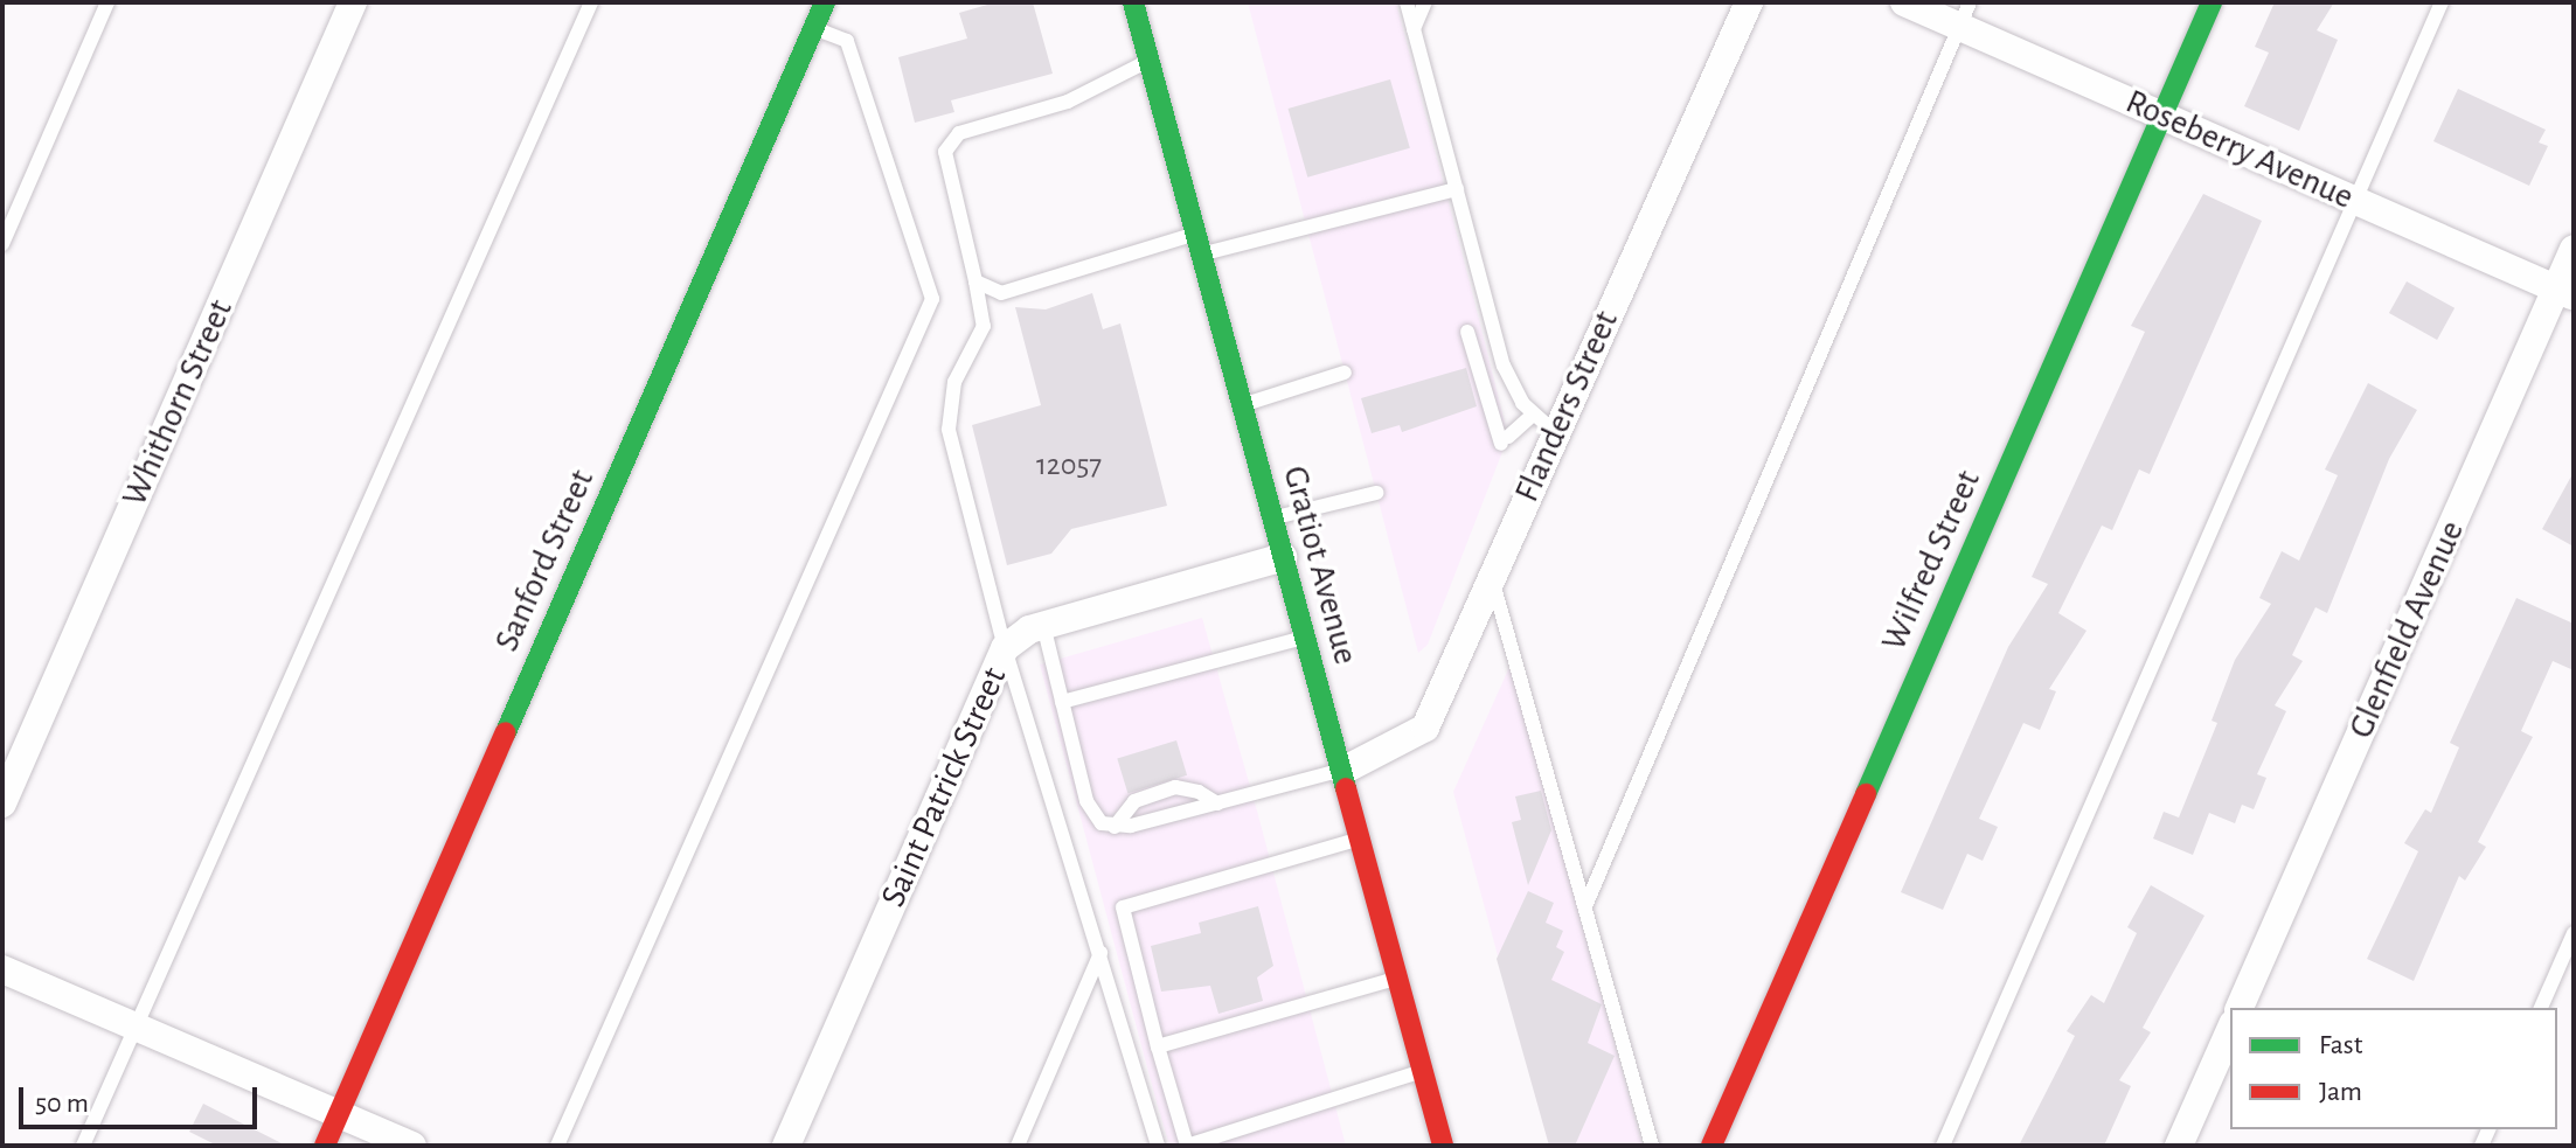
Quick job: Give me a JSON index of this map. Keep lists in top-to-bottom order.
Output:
{
  "streets": {
    "street": [
      "Roseberry Avenue",
      "Whithorn Street",
      "Flanders Street",
      "Sanford Street",
      "Wilfred Street",
      "Gratiot Avenue",
      "Glenfield Avenue",
      "Saint Patrick Street"
    ]
  },
  "crossings": [
    ["Roseberry Avenue", "Wilfred Street"],
    ["Roseberry Avenue", "Glenfield Avenue"],
    ["Flanders Street", "Gratiot Avenue"],
    ["Gratiot Avenue", "Saint Patrick Street"]
  ],
  "house_numbers": ["12057"],
  "legend": ["Fast", "Jam"],
  "scale_bar": "50 m"
}
